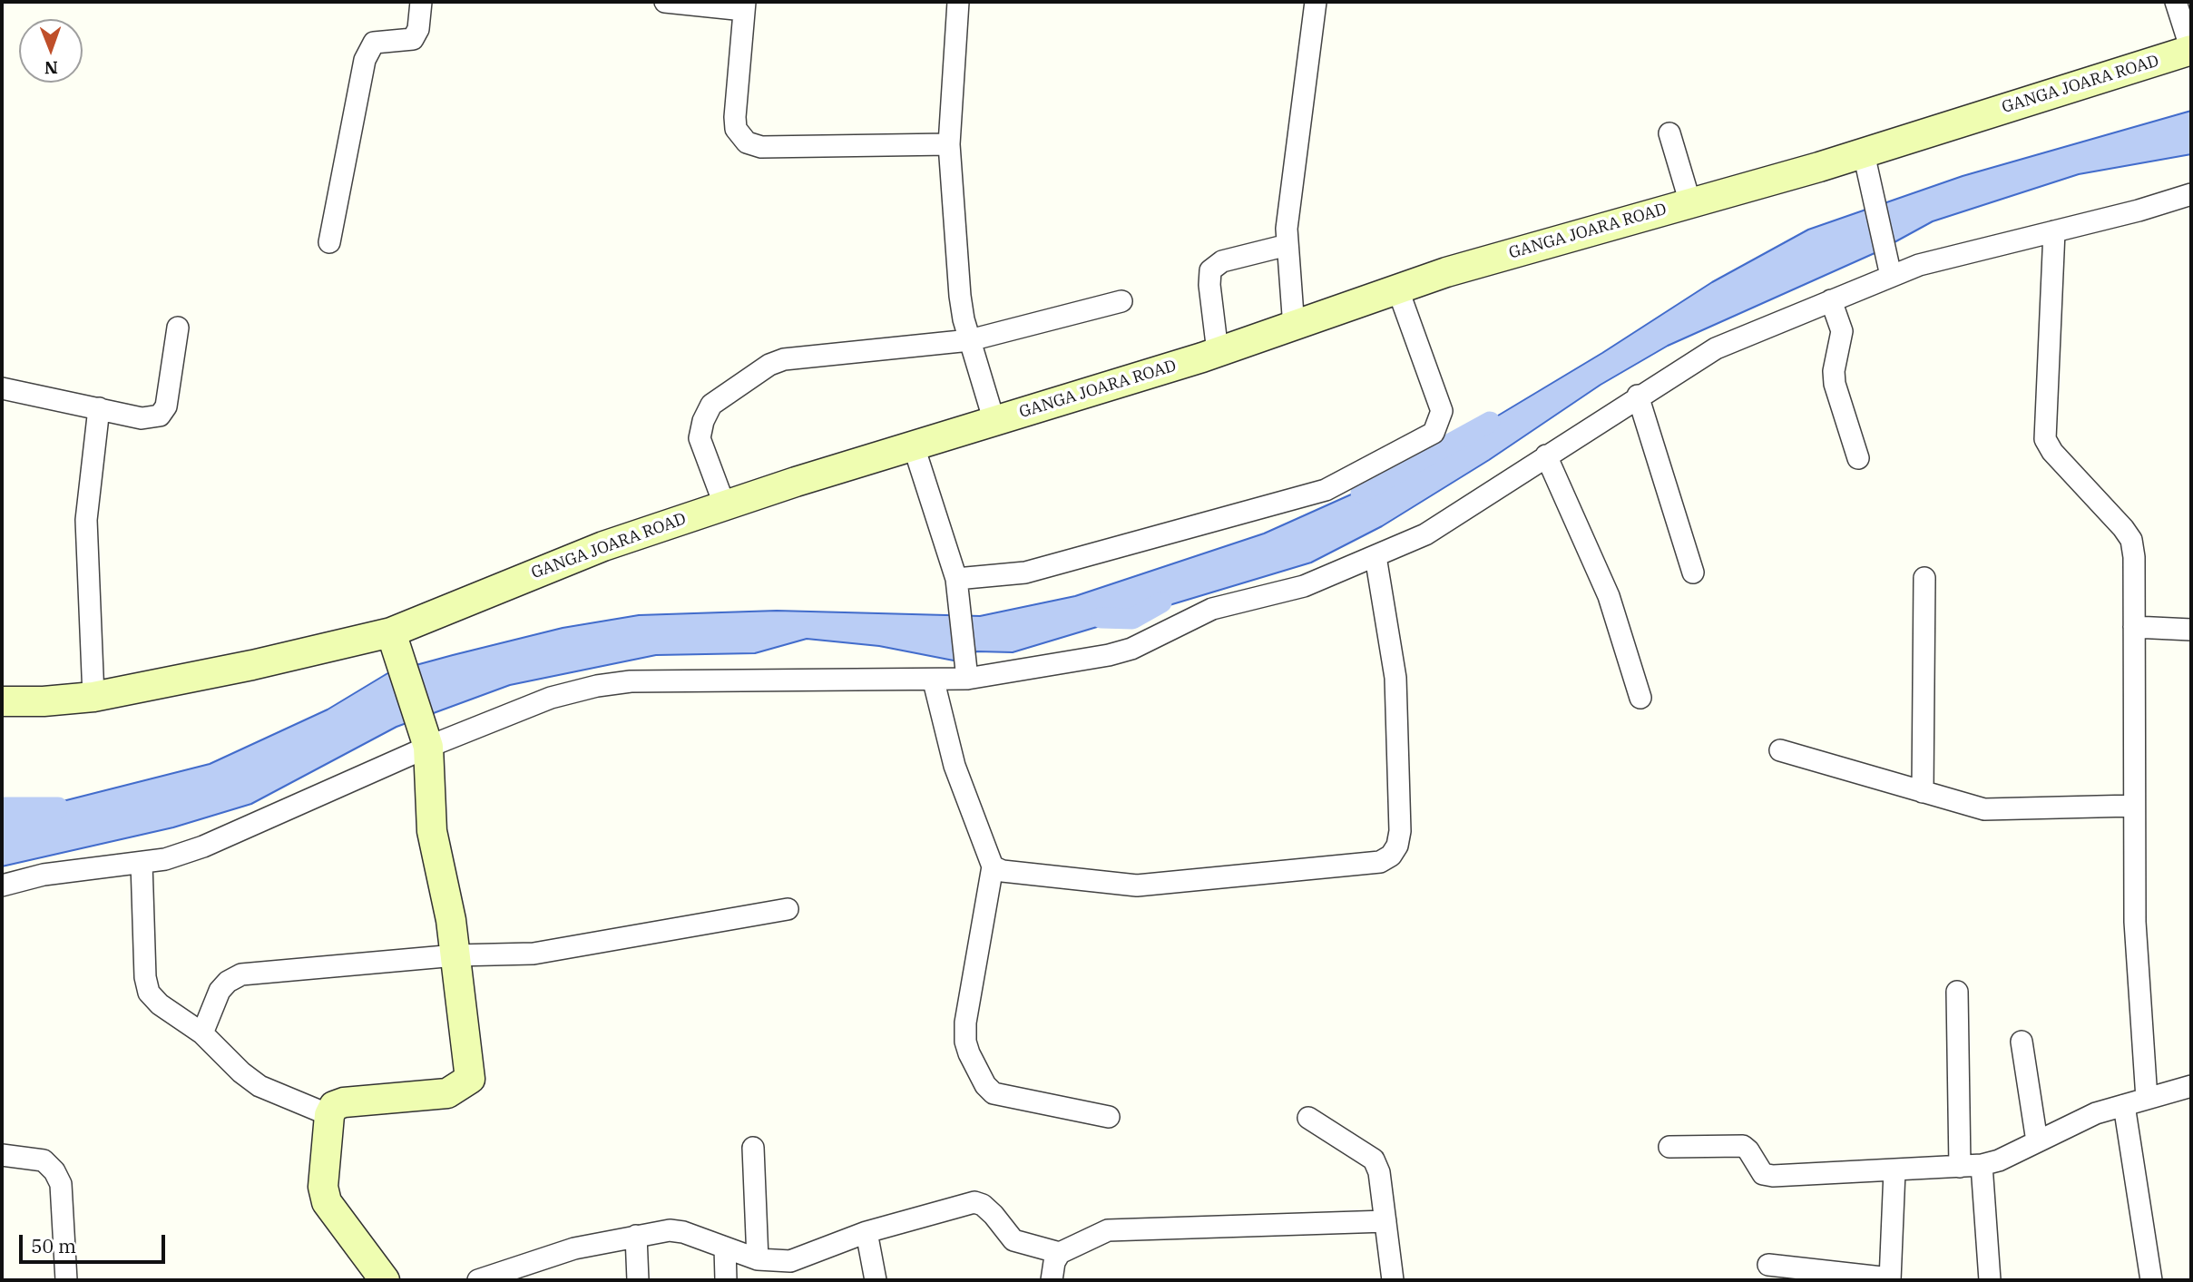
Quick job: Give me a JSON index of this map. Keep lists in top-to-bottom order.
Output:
{
  "streets": {
    "main road": ["GANGA JOARA ROAD"]
  },
  "scale_bar": "50 m",
  "north": "bottom"
}
